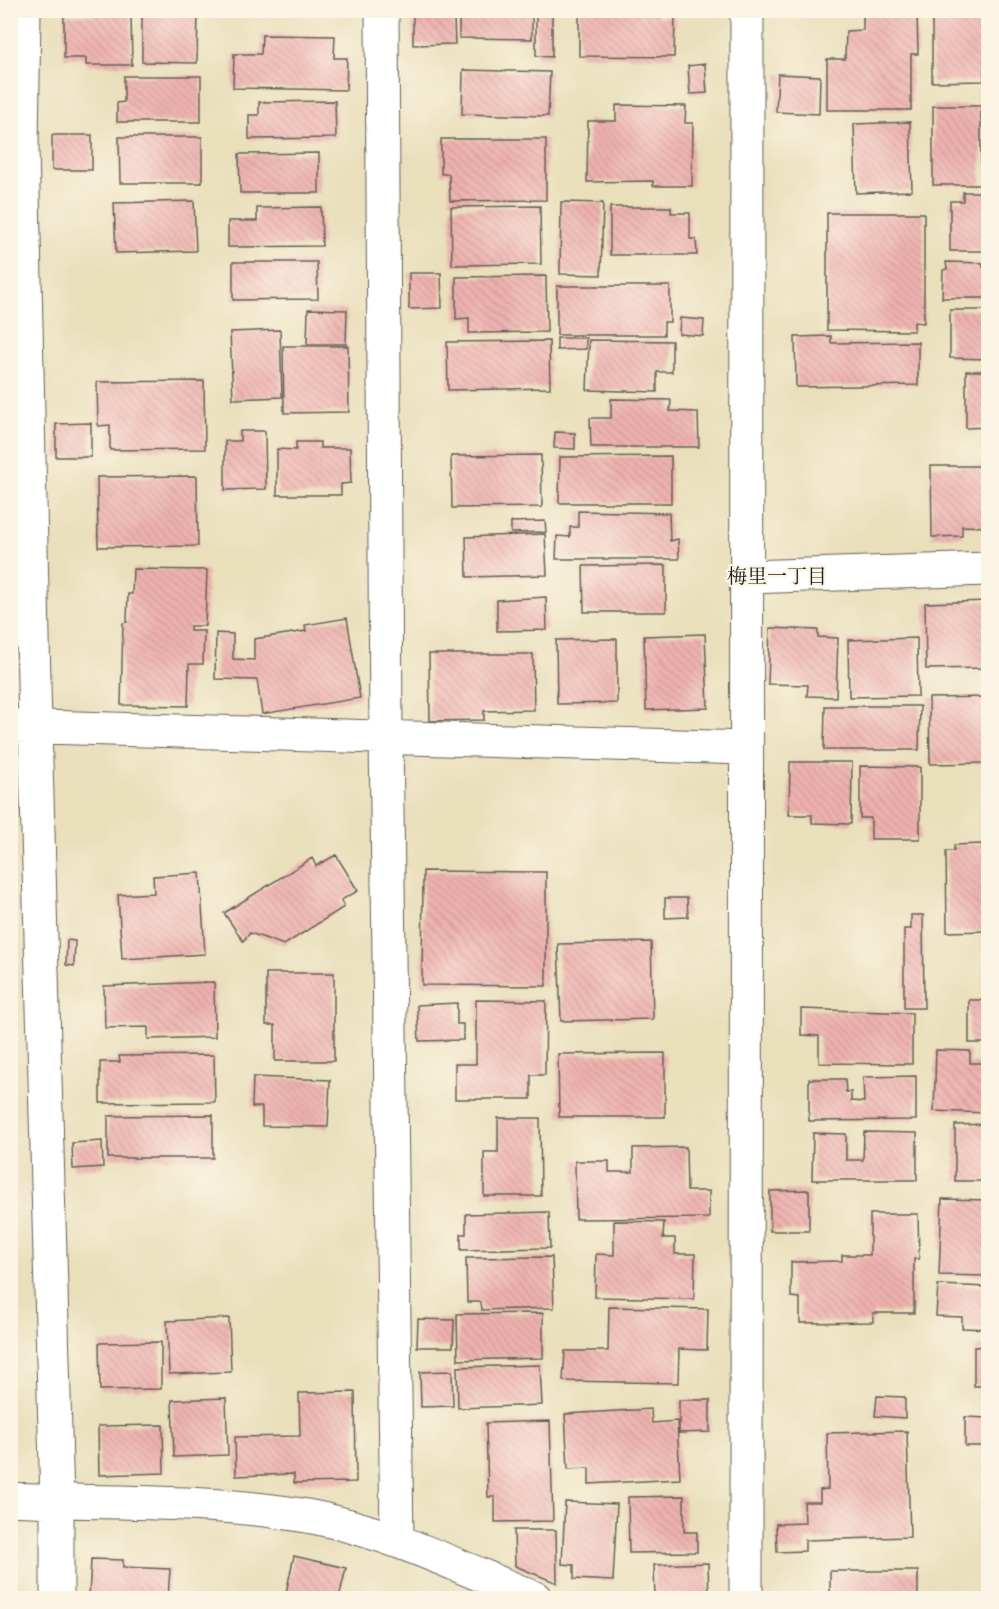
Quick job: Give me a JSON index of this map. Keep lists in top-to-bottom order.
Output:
{
  "districts": ["梅里一丁目"]
}
